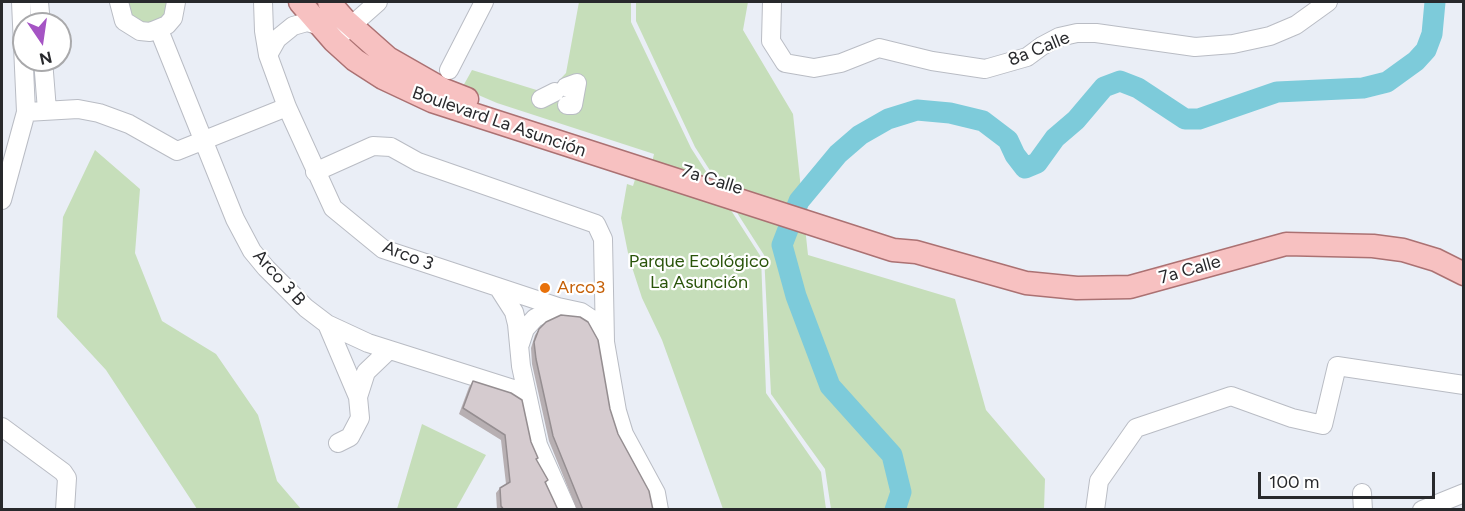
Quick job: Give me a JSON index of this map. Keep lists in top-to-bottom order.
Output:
{
  "streets": {
    "main road": ["Boulevard La Asunción", "7a Calle"],
    "street": ["8a Calle", "Arco 3", "Arco 3 B"]
  },
  "crossings": [
    ["Boulevard La Asunción", "7a Calle"]
  ],
  "parks": ["Parque Ecológico La Asunción"],
  "places": ["Arco3"],
  "scale_bar": "100 m",
  "north": "bottom"
}
